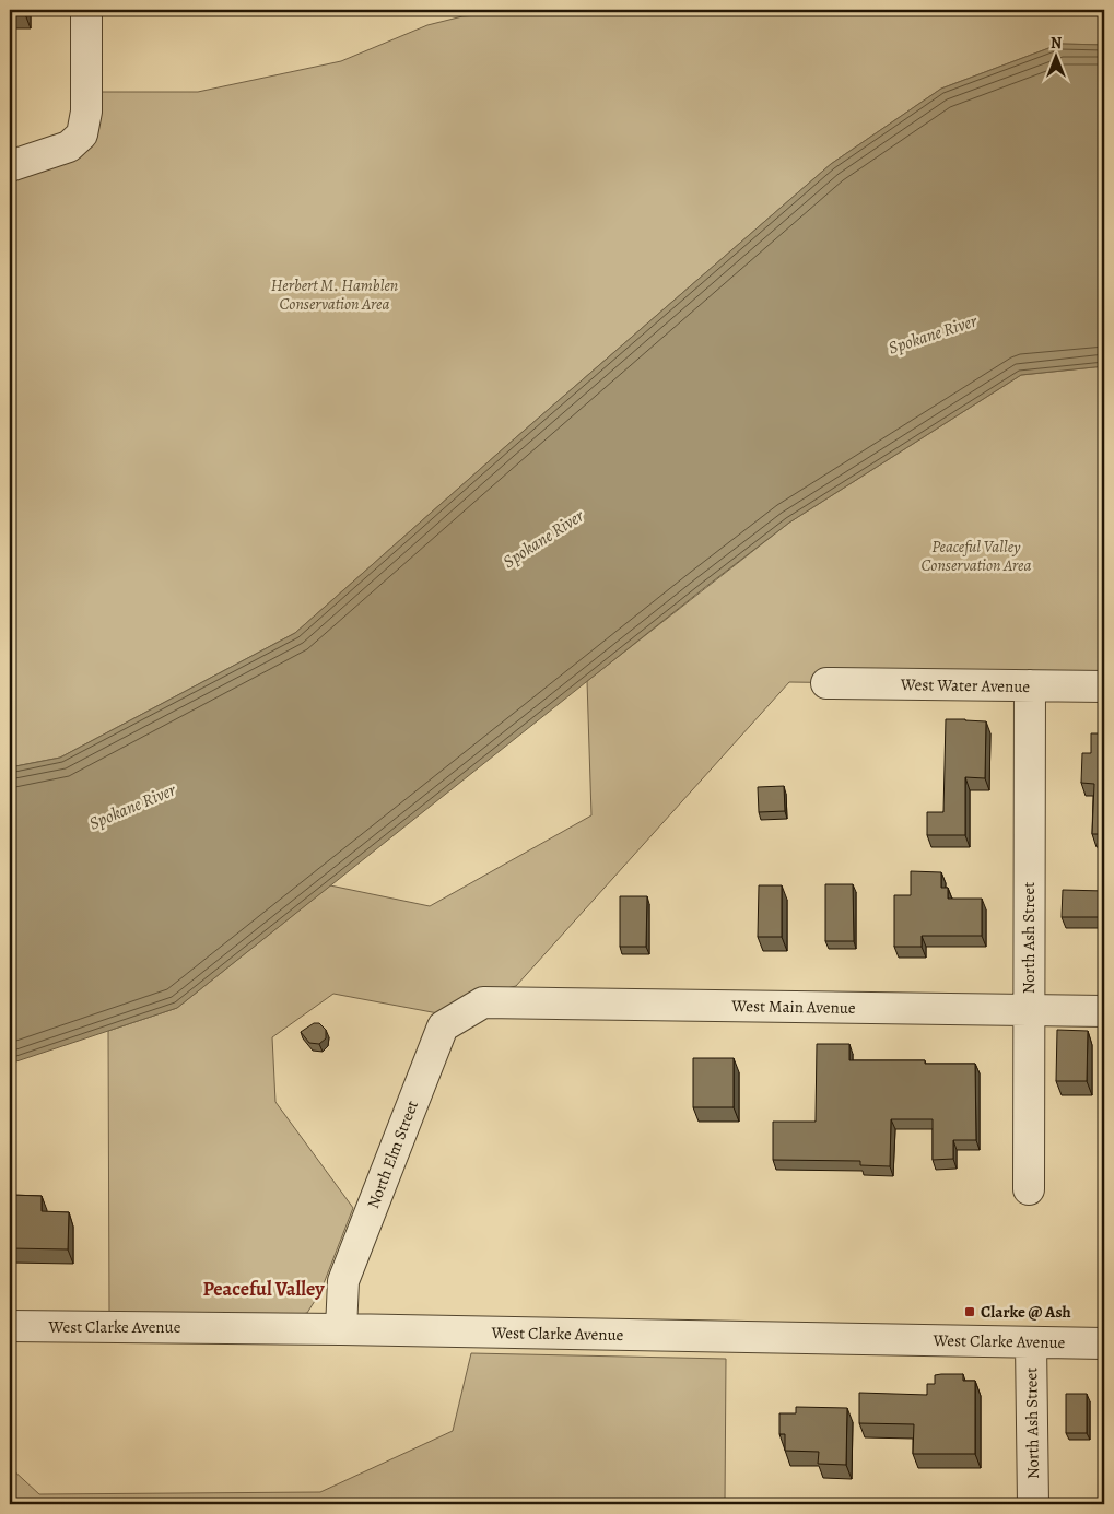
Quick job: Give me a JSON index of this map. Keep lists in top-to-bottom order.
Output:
{
  "streets": {
    "street": [
      "West Water Avenue",
      "North Ash Street",
      "West Main Avenue",
      "North Elm Street",
      "West Clarke Avenue"
    ]
  },
  "crossings": [
    ["West Water Avenue", "North Ash Street"],
    ["North Ash Street", "West Main Avenue"],
    ["North Ash Street", "West Clarke Avenue"],
    ["West Main Avenue", "North Elm Street"],
    ["North Elm Street", "West Clarke Avenue"]
  ],
  "districts": ["Peaceful Valley"],
  "water": ["Spokane River"],
  "parks": ["Herbert M. Hamblen Conservation Area", "Peaceful Valley Conservation Area"],
  "places": {
    "transit": ["Clarke @ Ash"]
  },
  "north": "top"
}
